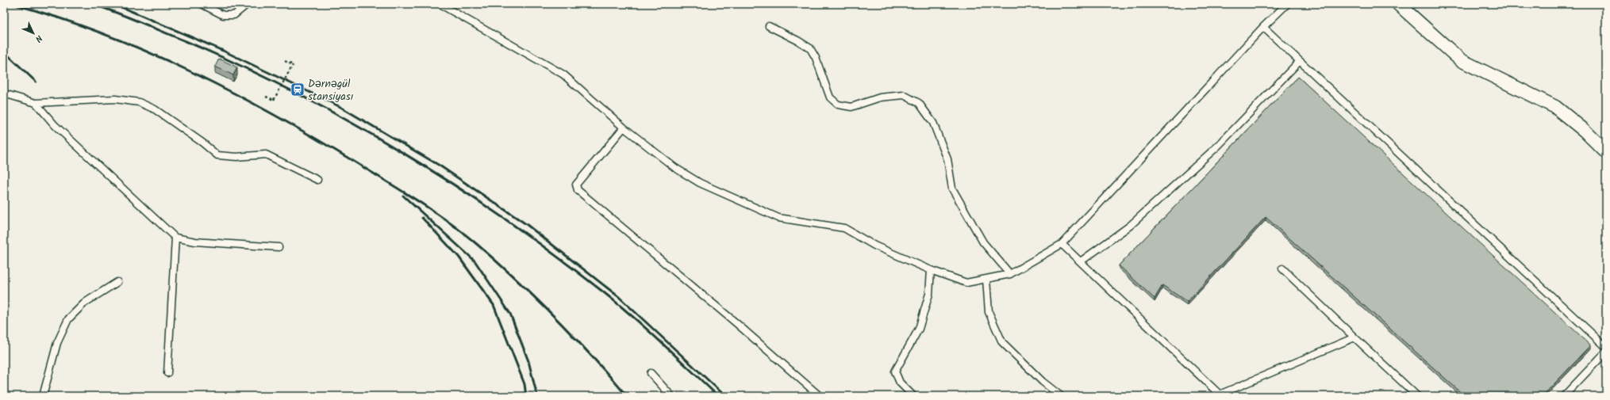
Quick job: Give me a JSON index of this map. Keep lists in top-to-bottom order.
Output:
{
  "places": {
    "station": ["Dərnəgül stansiyası"]
  },
  "north": "bottom right"
}
